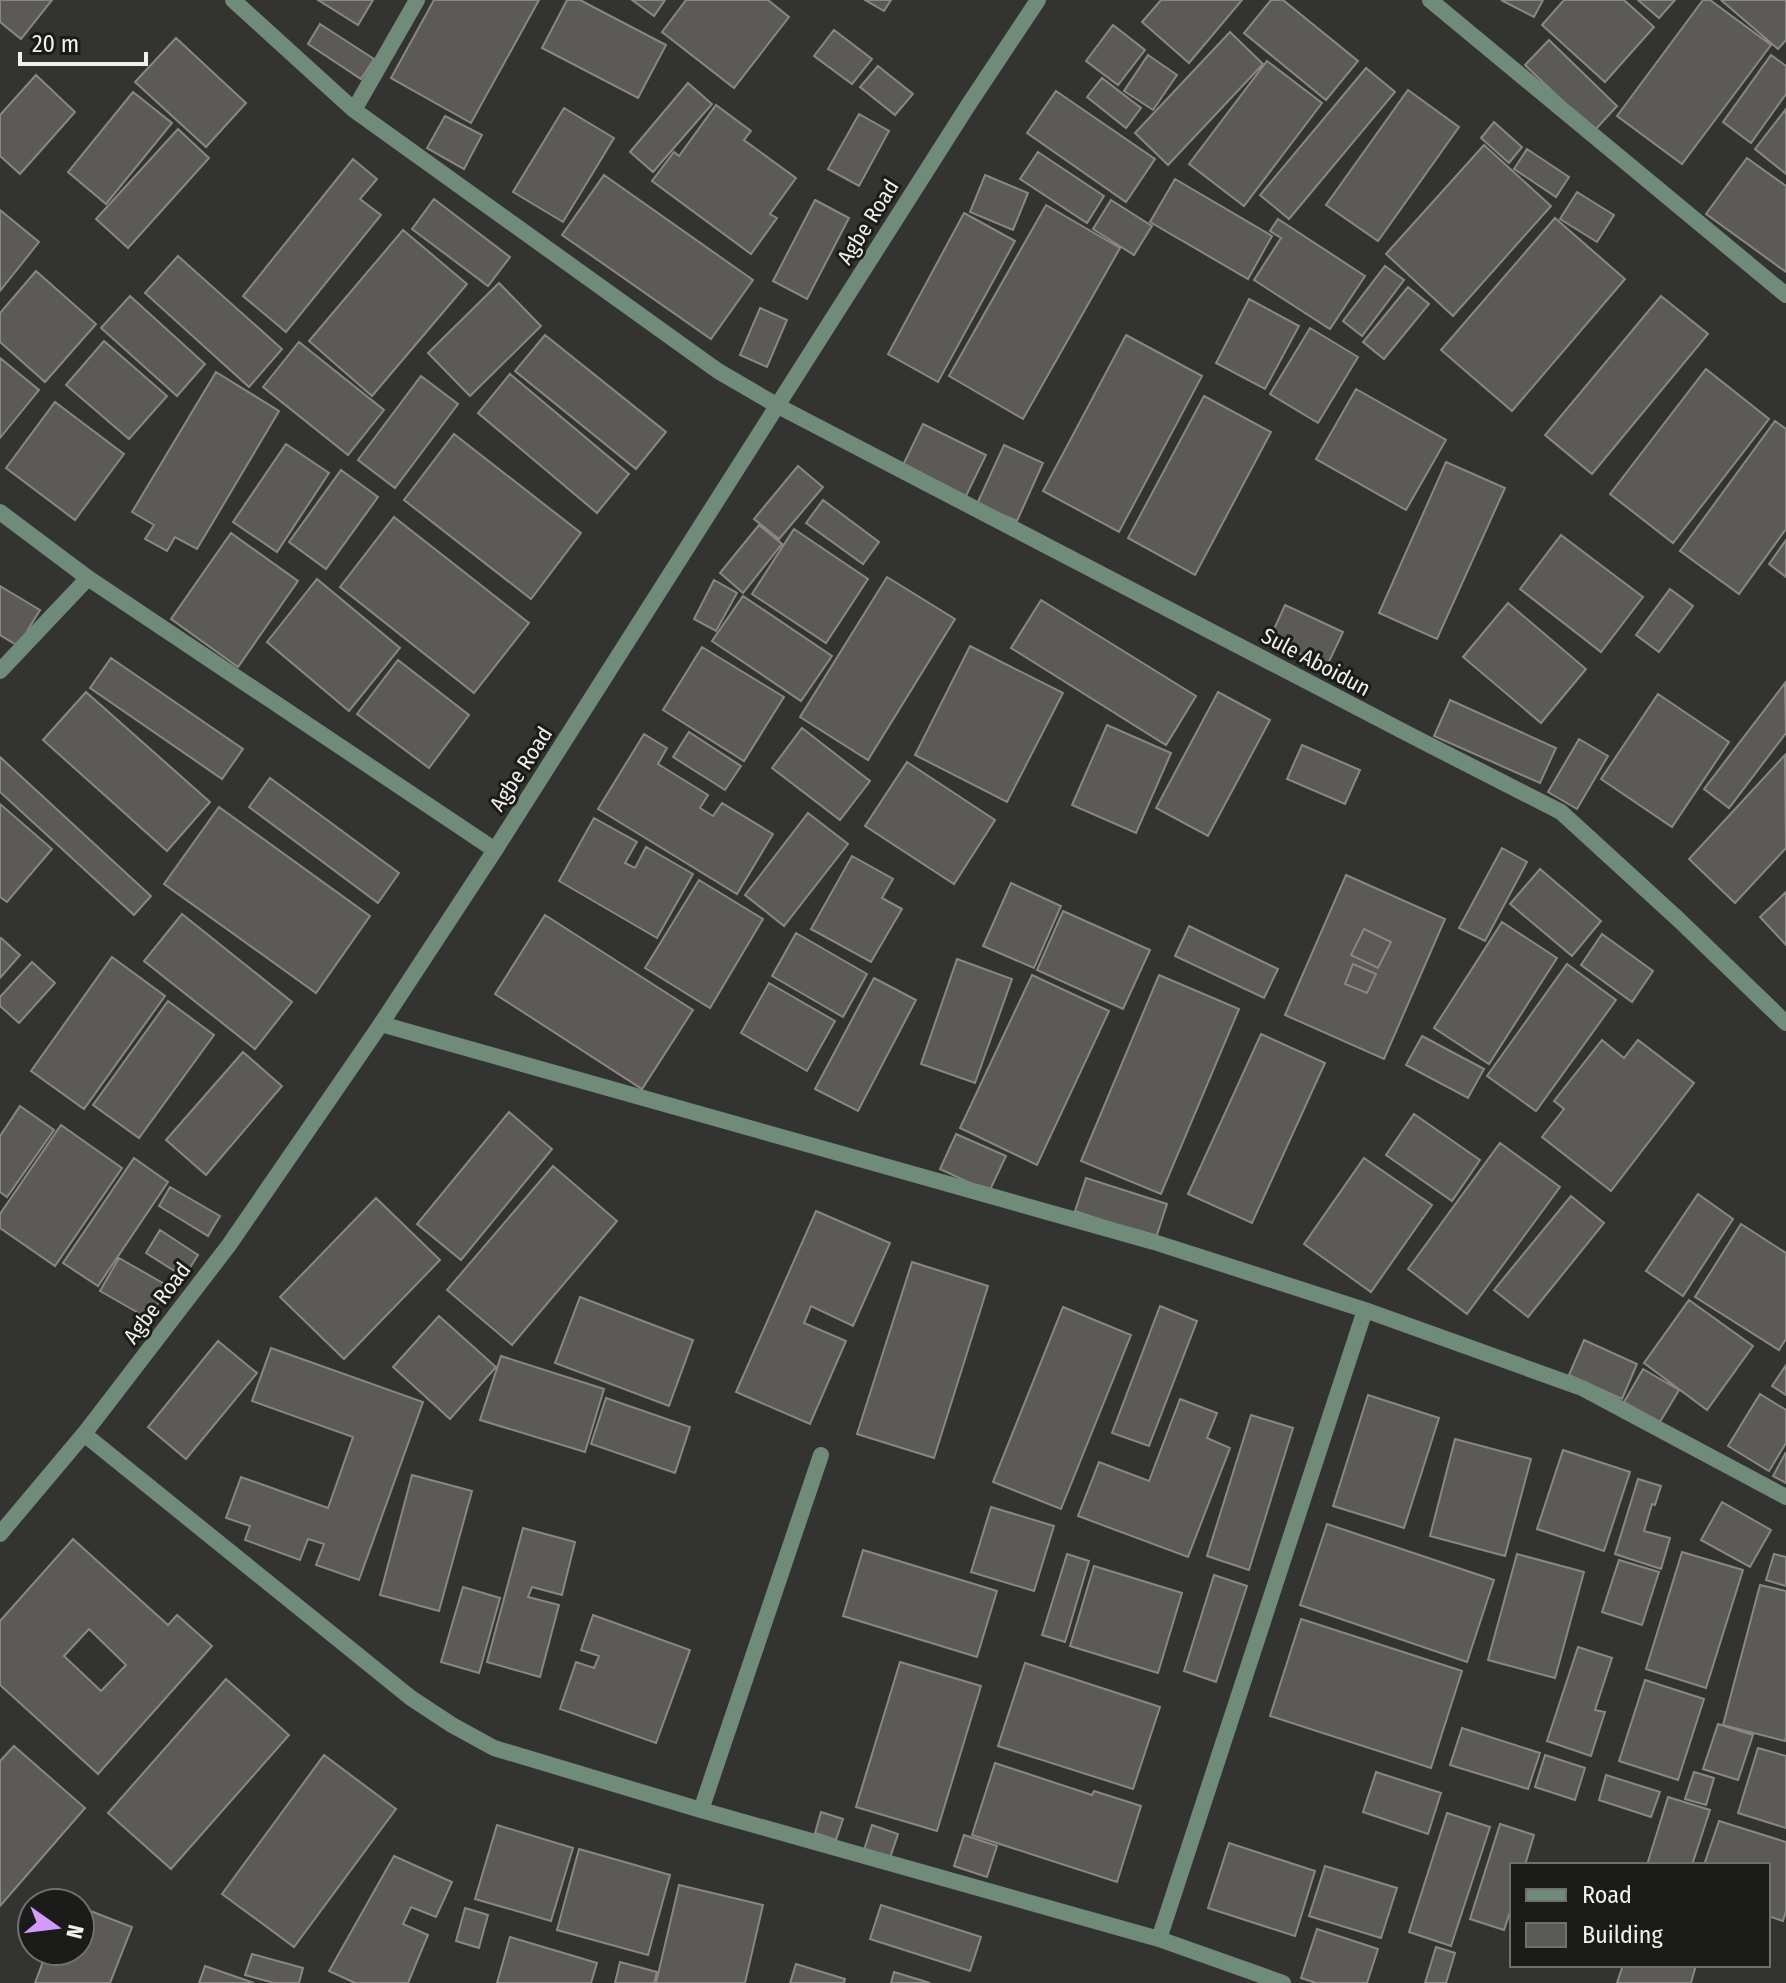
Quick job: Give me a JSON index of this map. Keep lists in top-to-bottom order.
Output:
{
  "streets": {
    "street": ["Agbe Road", "Sule Aboidun"]
  },
  "crossings": [
    ["Agbe Road", "Sule Aboidun"]
  ],
  "legend": ["Road", "Building"],
  "scale_bar": "20 m",
  "north": "right"
}
